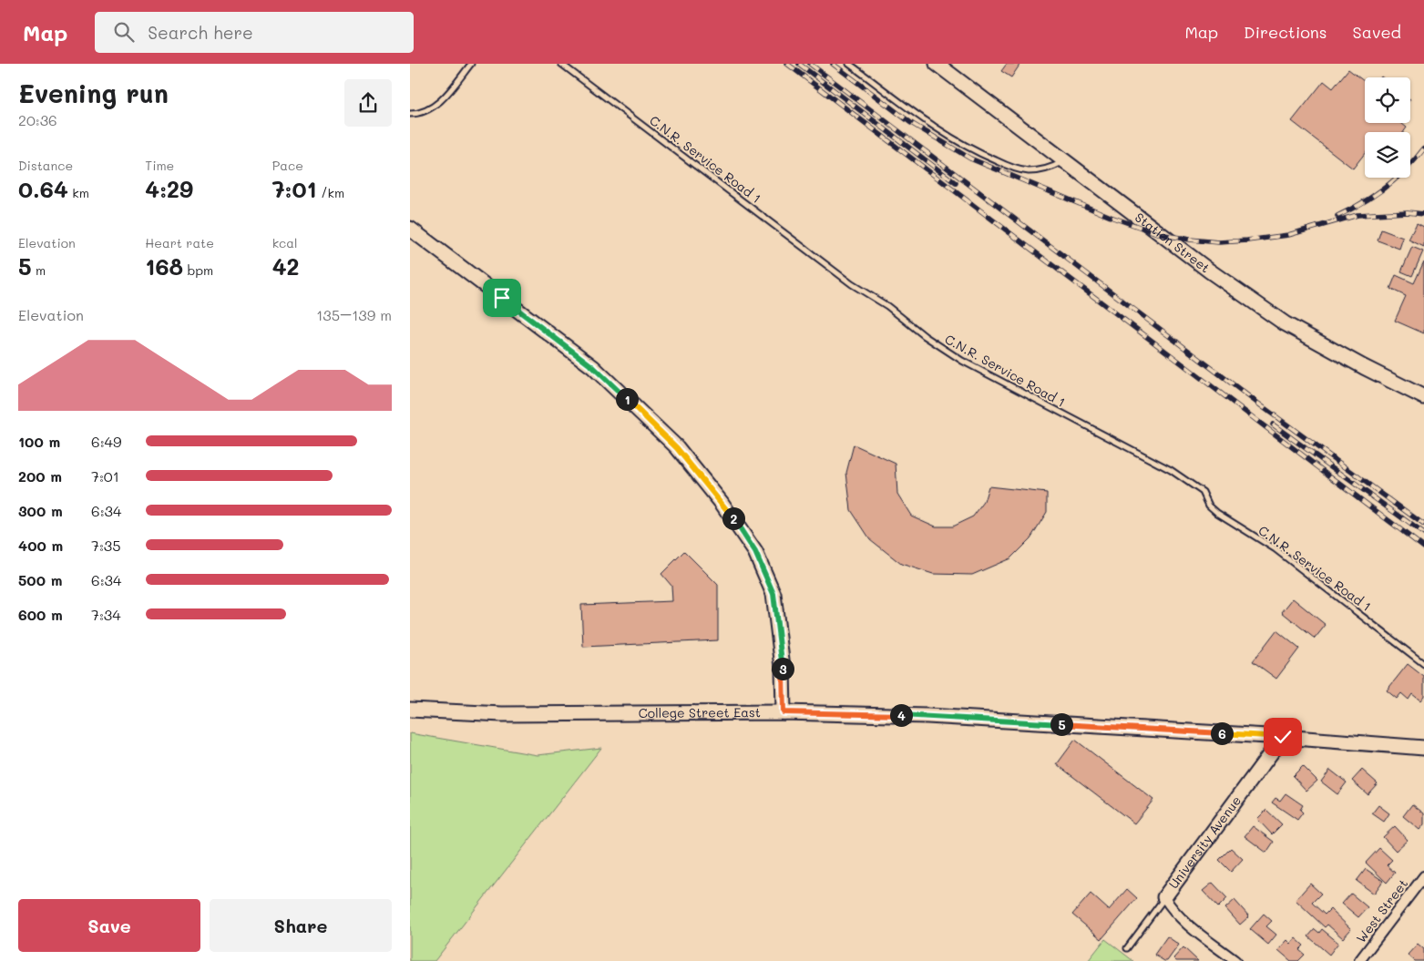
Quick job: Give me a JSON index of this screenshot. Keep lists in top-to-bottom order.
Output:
{
  "streets": {
    "main road": ["Station Street", "College Street East", "University Avenue"],
    "street": ["West Street"],
    "lane": ["C.N.R. Service Road 1"]
  },
  "crossings": [
    ["College Street East", "University Avenue"]
  ],
  "page": {
    "header": "Map",
    "search": "Search here",
    "nav": ["Map", "Directions", "Saved"],
    "heading": ["Evening run", "20:36"],
    "stats": [
      ["Distance", "0.64 km"],
      ["Time", "4:29"],
      ["Pace", "7:01 /km"],
      ["Elevation", "5 m"],
      ["Heart rate", "168 bpm"],
      ["kcal", "42"]
    ],
    "chart": ["Elevation", "135–139 m"],
    "pins": [
      "1",
      "2",
      "3",
      "4",
      "5",
      "6"
    ],
    "list": [
      {
        "name": "100 m",
        "note": "6:49"
      },
      {
        "name": "200 m",
        "note": "7:01"
      },
      {
        "name": "300 m",
        "note": "6:34"
      },
      {
        "name": "400 m",
        "note": "7:35"
      },
      {
        "name": "500 m",
        "note": "6:34"
      },
      {
        "name": "600 m",
        "note": "7:34"
      }
    ],
    "buttons": ["Save", "Share"]
  }
}
